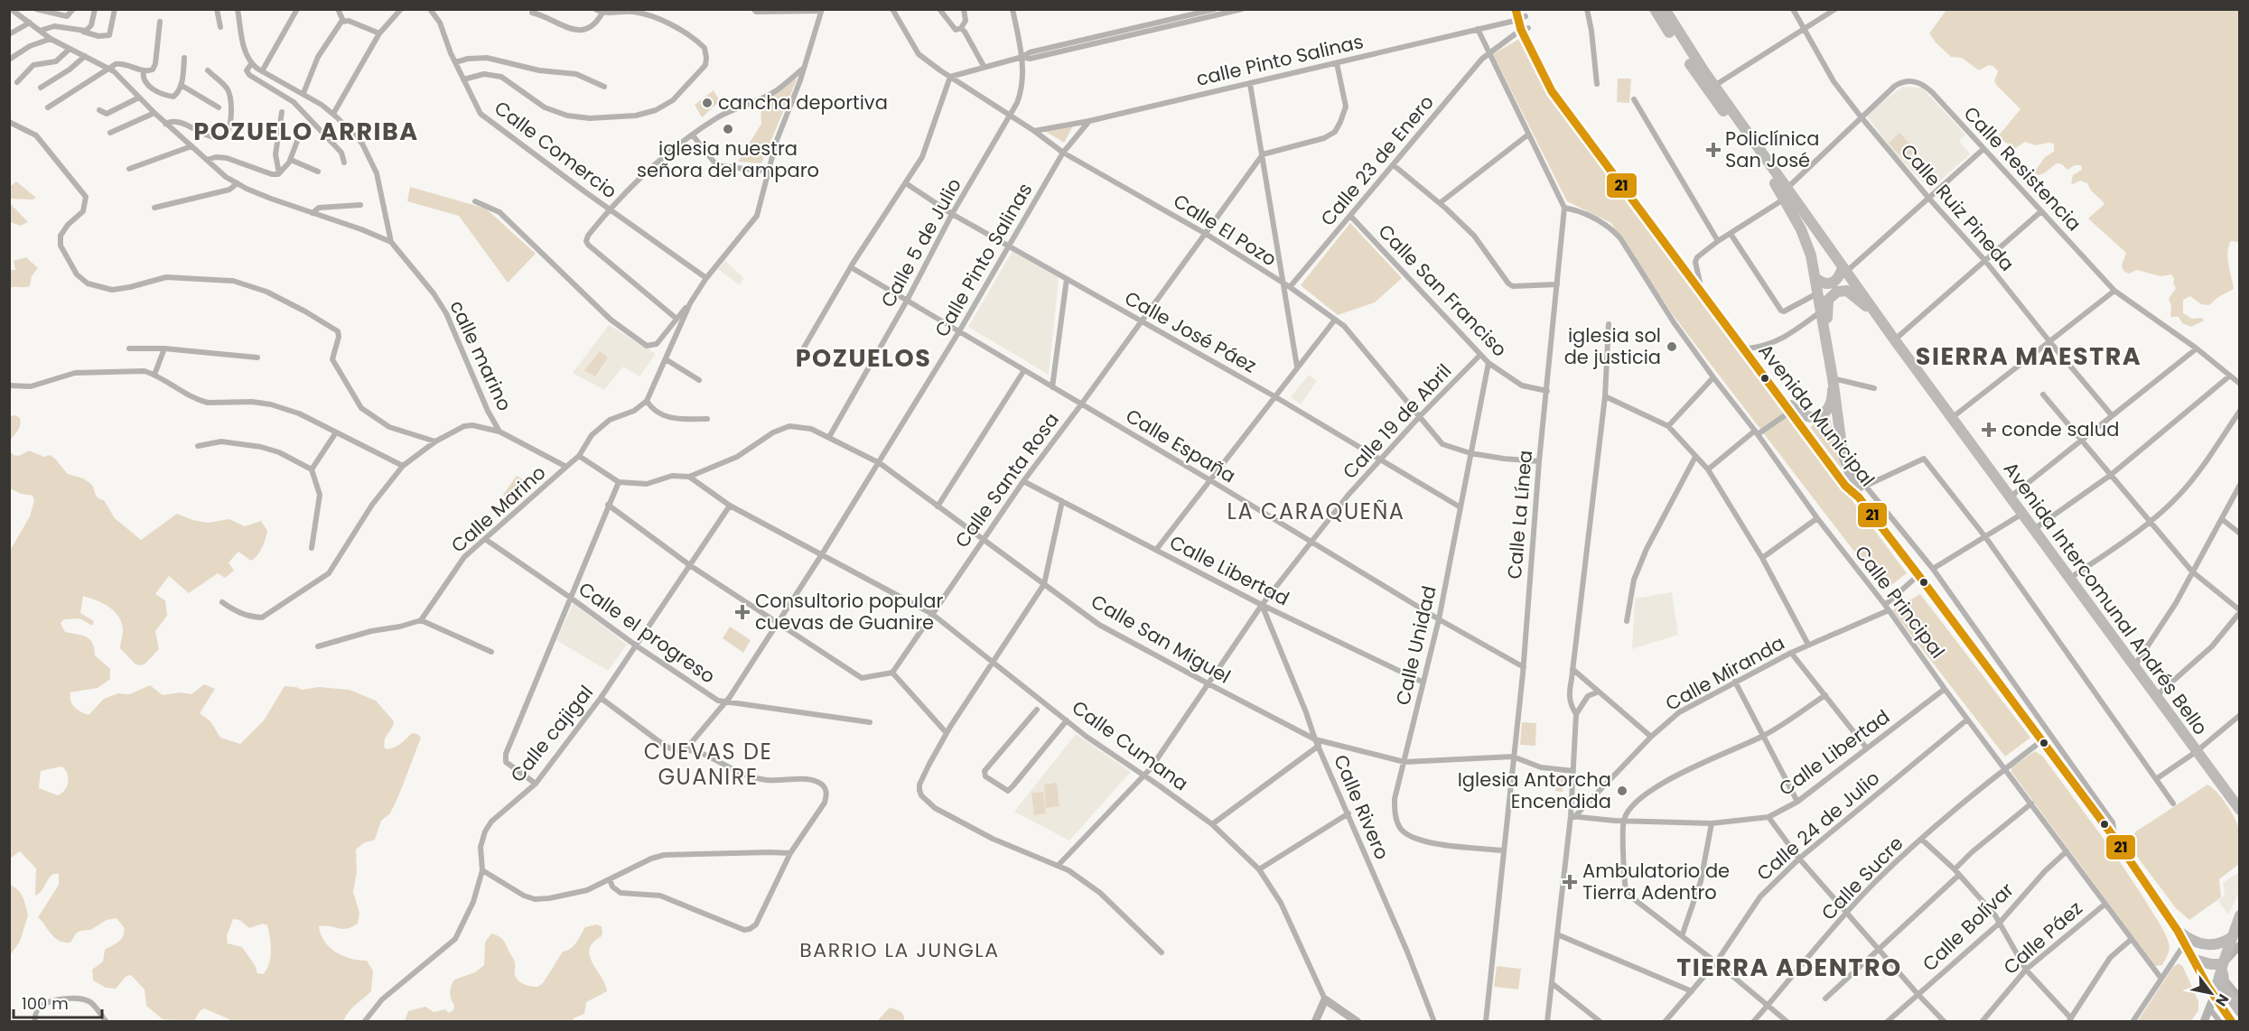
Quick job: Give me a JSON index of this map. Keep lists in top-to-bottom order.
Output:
{
  "streets": {
    "highway": ["Avenida Municipal", "Avenida Intercomunal Andrés Bello"],
    "street": [
      "calle Pinto Salinas",
      "Calle Comercio",
      "Calle 23 de Enero",
      "Calle Resistencia",
      "Calle Ruiz Pineda",
      "Calle El Pozo",
      "Calle 5 de Julio",
      "Calle Pinto Salinas",
      "Calle San Franciso",
      "Calle José Páez",
      "calle marino",
      "Calle 19 de Abril",
      "Calle España",
      "Calle Santa Rosa",
      "Calle Marino",
      "Calle La Línea",
      "Calle Libertad",
      "Calle Principal",
      "Calle el progreso",
      "Calle San Miguel",
      "Calle Unidad",
      "Calle Miranda",
      "Calle cajigal",
      "Calle Cumana",
      "Calle Rivero",
      "Calle 24 de Julio",
      "Calle Sucre",
      "Calle Bolívar",
      "Calle Páez"
    ]
  },
  "crossings": [
    ["calle Pinto Salinas", "Calle 23 de Enero"],
    ["calle Pinto Salinas", "Calle El Pozo"],
    ["calle Pinto Salinas", "Calle Pinto Salinas"],
    ["calle Pinto Salinas", "Avenida Municipal"],
    ["Calle 23 de Enero", "Calle El Pozo"],
    ["Calle 23 de Enero", "Calle San Franciso"],
    ["Calle 23 de Enero", "Avenida Municipal"],
    ["Calle Resistencia", "Calle Ruiz Pineda"],
    ["Calle Resistencia", "Avenida Municipal"],
    ["Calle Resistencia", "Avenida Intercomunal Andrés Bello"],
    ["Calle El Pozo", "Calle 5 de Julio"],
    ["Calle El Pozo", "Calle Pinto Salinas"],
    ["Calle El Pozo", "Calle 19 de Abril"],
    ["Calle El Pozo", "Calle Santa Rosa"],
    ["Calle El Pozo", "Calle La Línea"],
    ["Calle El Pozo", "Calle Unidad"],
    ["Calle 5 de Julio", "Calle José Páez"],
    ["Calle 5 de Julio", "Calle España"],
    ["Calle 5 de Julio", "Calle San Miguel"],
    ["Calle Pinto Salinas", "Calle José Páez"],
    ["Calle Pinto Salinas", "Calle España"],
    ["Calle Pinto Salinas", "Calle el progreso"],
    ["Calle Pinto Salinas", "Calle San Miguel"],
    ["Calle Pinto Salinas", "Calle Cumana"],
    ["Calle San Franciso", "Calle 19 de Abril"],
    ["Calle San Franciso", "Calle La Línea"],
    ["Calle San Franciso", "Calle Unidad"],
    ["Calle José Páez", "Calle 19 de Abril"],
    ["Calle José Páez", "Calle Santa Rosa"],
    ["Calle José Páez", "Calle Unidad"],
    ["calle marino", "Calle Marino"],
    ["calle marino", "Calle San Miguel"],
    ["Avenida Municipal", "Avenida Intercomunal Andrés Bello"],
    ["Avenida Municipal", "Calle Miranda"],
    ["Avenida Municipal", "Calle Sucre"],
    ["Calle 19 de Abril", "Calle España"],
    ["Calle 19 de Abril", "Calle Libertad"],
    ["Calle 19 de Abril", "Calle San Miguel"],
    ["Calle 19 de Abril", "Calle Cumana"],
    ["Calle 19 de Abril", "Calle Rivero"],
    ["Calle España", "Calle Santa Rosa"],
    ["Calle España", "Calle La Línea"],
    ["Calle España", "Calle Unidad"],
    ["Calle Santa Rosa", "Calle Libertad"],
    ["Calle Santa Rosa", "Calle San Miguel"],
    ["Calle Santa Rosa", "Calle Cumana"],
    ["Calle Marino", "Calle el progreso"],
    ["Calle La Línea", "Calle Principal"],
    ["Calle La Línea", "Calle San Miguel"],
    ["Calle La Línea", "Calle Unidad"],
    ["Calle Libertad", "Calle Principal"],
    ["Calle Libertad", "Calle Unidad"],
    ["Calle Libertad", "Calle Miranda"],
    ["Calle Libertad", "Calle Rivero"],
    ["Calle Principal", "Calle Miranda"],
    ["Calle Principal", "Calle 24 de Julio"],
    ["Calle Principal", "Calle Sucre"],
    ["Calle Principal", "Calle Bolívar"],
    ["Calle Principal", "Calle Páez"],
    ["Calle el progreso", "Calle cajigal"],
    ["Calle San Miguel", "Calle Unidad"],
    ["Calle San Miguel", "Calle Rivero"]
  ],
  "districts": [
    "POZUELO ARRIBA",
    "SIERRA MAESTRA",
    "POZUELOS",
    "LA CARAQUEÑA",
    "CUEVAS DE GUANIRE",
    "BARRIO LA JUNGLA",
    "TIERRA ADENTRO"
  ],
  "places": {
    "other": [
      "cancha deportiva",
      "iglesia nuestra señora del amparo",
      "iglesia sol de justicia",
      "Iglesia Antorcha Encendida"
    ],
    "health": [
      "Policlínica San José",
      "conde salud",
      "Consultorio popular cuevas de Guanire",
      "Ambulatorio de Tierra Adentro"
    ]
  },
  "lines": ["transit line 21"],
  "scale_bar": "100 m",
  "north": "bottom right"
}
